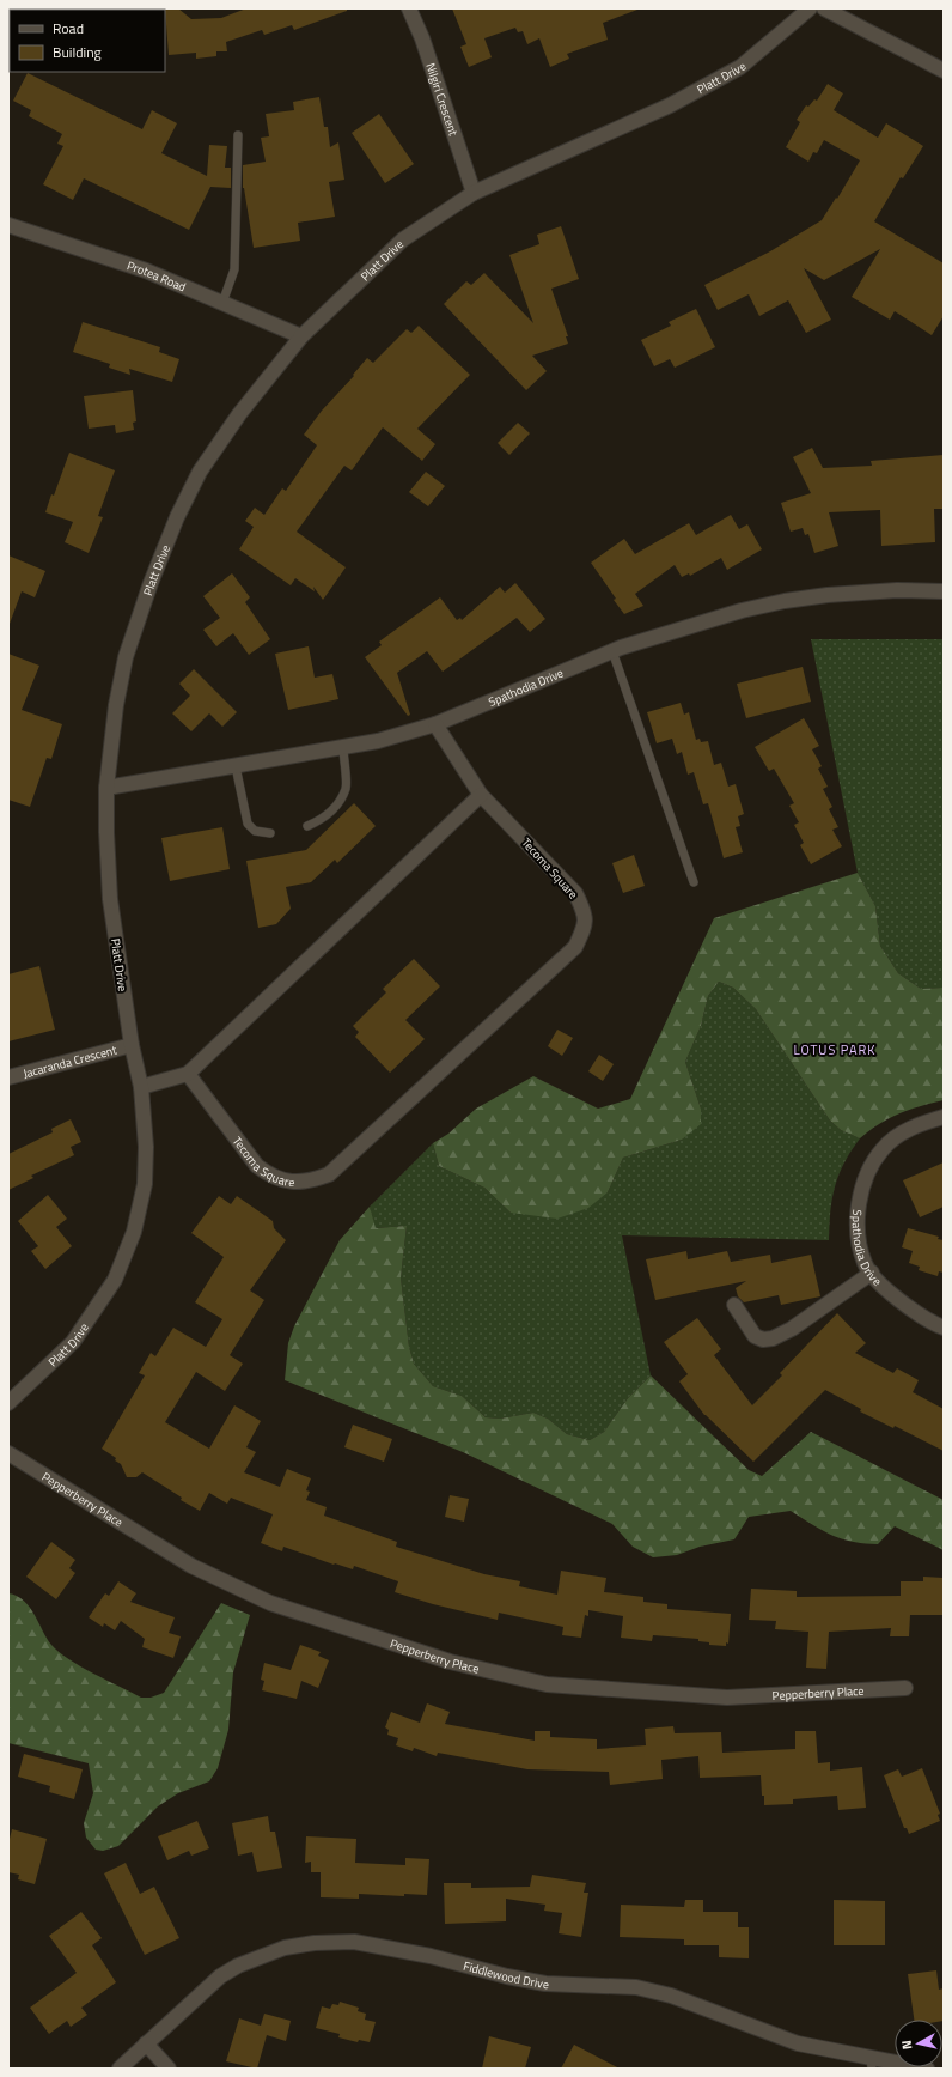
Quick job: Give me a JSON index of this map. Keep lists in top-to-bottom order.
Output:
{
  "streets": {
    "street": [
      "Platt Drive",
      "Nilgiri Crescent",
      "Protea Road",
      "Spathodia Drive",
      "Tecoma Square",
      "Jacaranda Crescent",
      "Pepperberry Place",
      "Fiddlewood Drive"
    ]
  },
  "crossings": [
    ["Platt Drive", "Nilgiri Crescent"],
    ["Platt Drive", "Protea Road"],
    ["Platt Drive", "Spathodia Drive"],
    ["Platt Drive", "Jacaranda Crescent"],
    ["Spathodia Drive", "Tecoma Square"]
  ],
  "districts": ["LOTUS PARK"],
  "legend": ["Road", "Building"],
  "north": "left"
}
